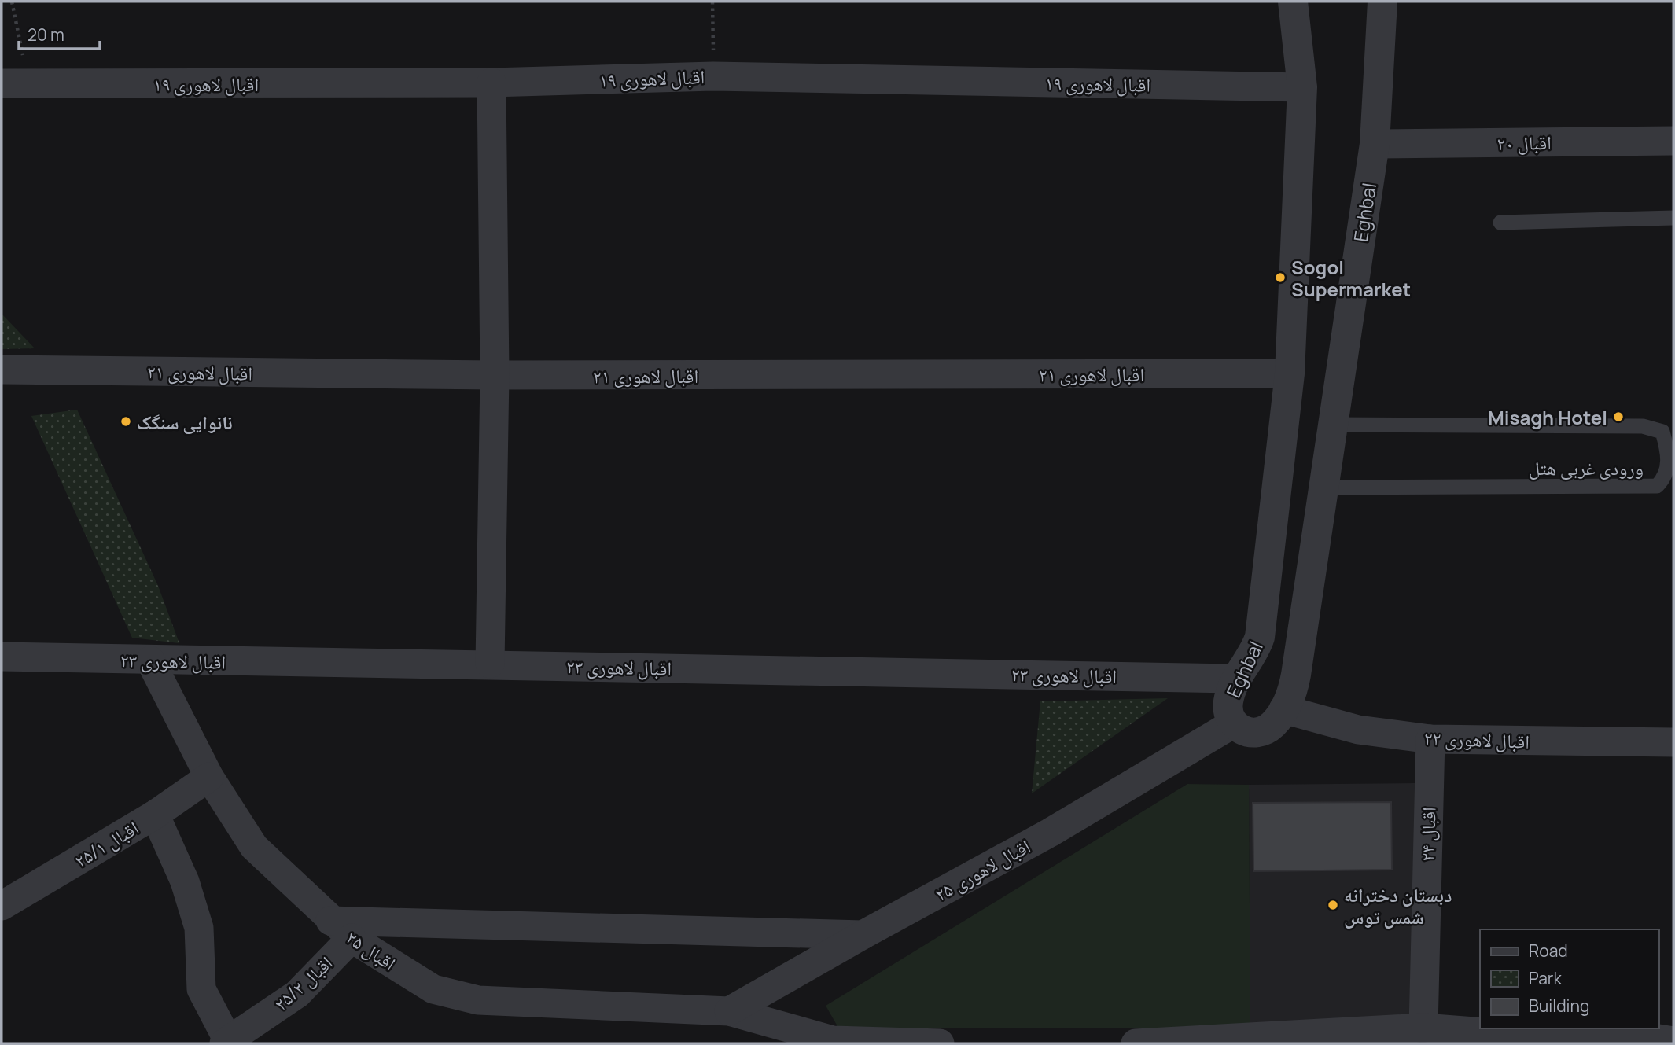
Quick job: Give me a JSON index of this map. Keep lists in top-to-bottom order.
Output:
{
  "streets": {
    "street": [
      "اقبال لاهوری ۱۹",
      "اقبال ۲۰",
      "Eghbal",
      "اقبال لاهوری ۲۱",
      "اقبال لاهوری ۲۳",
      "اقبال لاهوری ۲۲",
      "اقبال ۲۴",
      "اقبال ۲۵/۱",
      "اقبال لاهوری ۲۵",
      "اقبال ۲۵",
      "اقبال ۲۵/۲"
    ],
    "lane": ["ورودی غربی هتل"]
  },
  "crossings": [
    ["اقبال لاهوری ۱۹", "Eghbal"],
    ["اقبال ۲۰", "Eghbal"],
    ["Eghbal", "اقبال لاهوری ۲۱"],
    ["Eghbal", "ورودی غربی هتل"],
    ["Eghbal", "اقبال لاهوری ۲۳"],
    ["Eghbal", "اقبال لاهوری ۲۲"],
    ["Eghbal", "اقبال لاهوری ۲۵"],
    ["اقبال لاهوری ۲۳", "اقبال ۲۵"],
    ["اقبال لاهوری ۲۲", "اقبال ۲۴"],
    ["اقبال ۲۵/۱", "اقبال ۲۵"],
    ["اقبال لاهوری ۲۵", "اقبال ۲۵"],
    ["اقبال ۲۵", "اقبال ۲۵/۲"]
  ],
  "places": [
    "Sogol Supermarket",
    "Misagh Hotel",
    "نانوایی سنگک",
    "دبستان دخترانه شمس توس"
  ],
  "legend": ["Road", "Park", "Building"],
  "scale_bar": "20 m"
}
